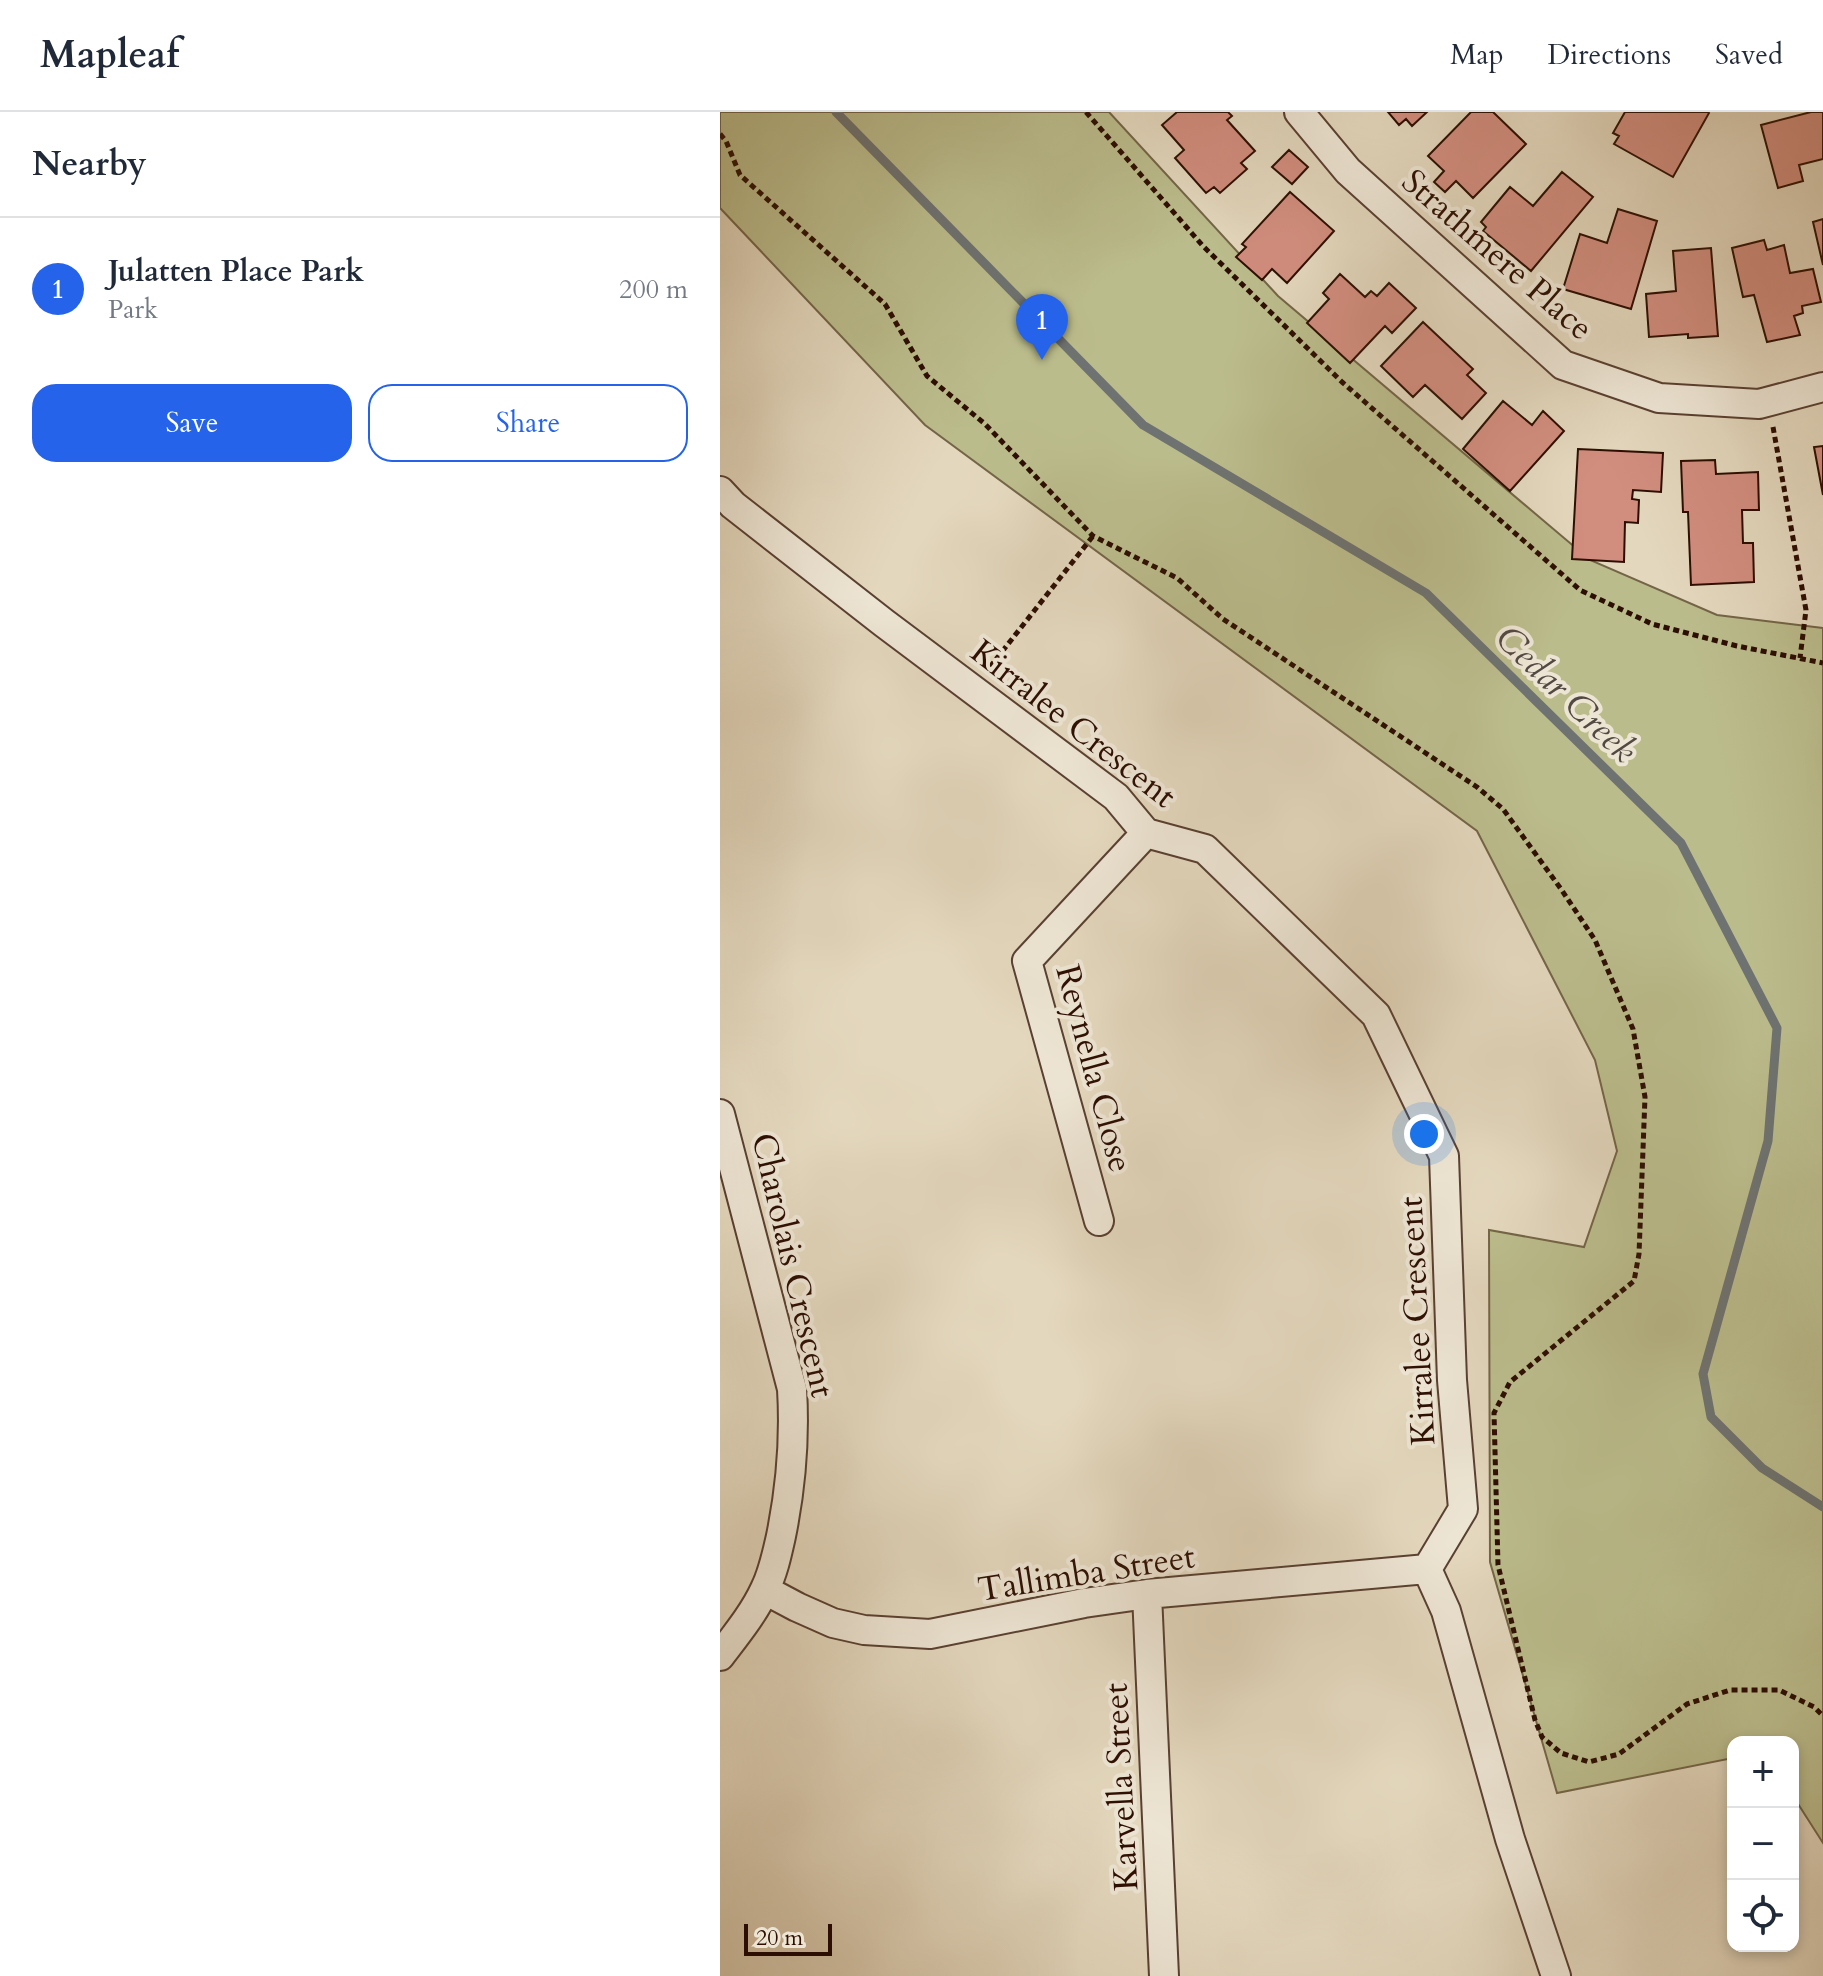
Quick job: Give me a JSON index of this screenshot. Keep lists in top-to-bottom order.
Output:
{
  "streets": {
    "street": [
      "Strathmere Place",
      "Kirralee Crescent",
      "Reynella Close",
      "Charolais Crescent",
      "Tallimba Street",
      "Karvella Street"
    ]
  },
  "crossings": [
    ["Kirralee Crescent", "Reynella Close"],
    ["Kirralee Crescent", "Tallimba Street"],
    ["Charolais Crescent", "Tallimba Street"],
    ["Tallimba Street", "Karvella Street"]
  ],
  "water": ["Cedar Creek"],
  "scale_bar": "20 m",
  "page": {
    "header": "Mapleaf",
    "nav": ["Map", "Directions", "Saved"],
    "heading": "Nearby",
    "list": [
      {
        "mark": "1",
        "name": "Julatten Place Park",
        "note": "Park",
        "value": "200 m"
      }
    ],
    "pins": "1",
    "buttons": ["Save", "Share"],
    "map_buttons": ["+", "−"],
    "scale": "20 m"
  }
}
